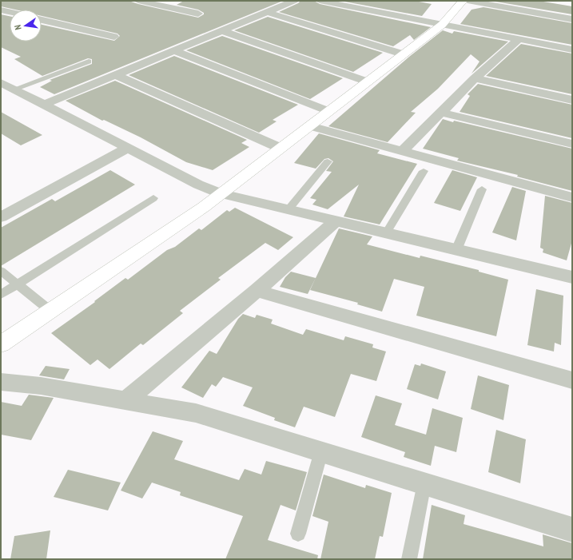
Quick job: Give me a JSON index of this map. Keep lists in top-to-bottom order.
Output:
{
  "north": "left"
}
